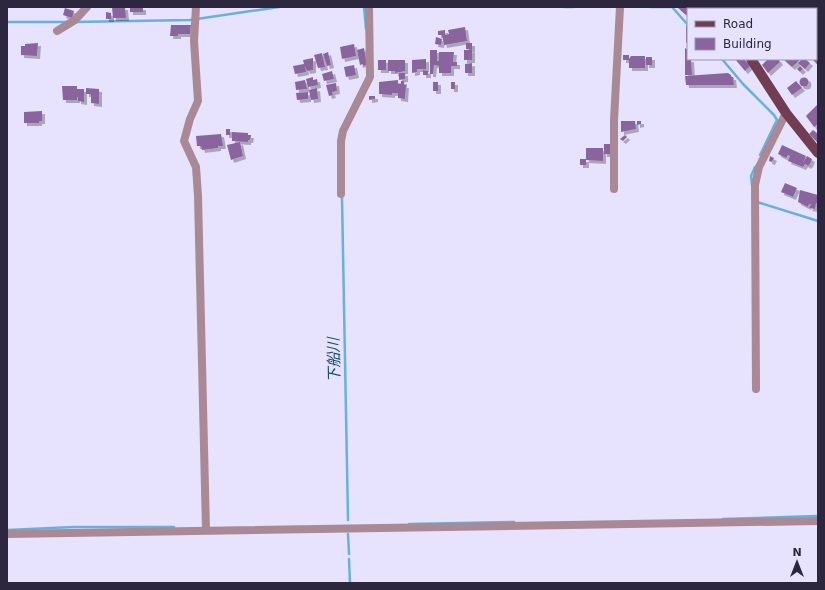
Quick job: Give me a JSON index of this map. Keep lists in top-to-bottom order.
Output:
{
  "water": ["下船川"],
  "legend": ["Road", "Building"],
  "north": "top"
}
